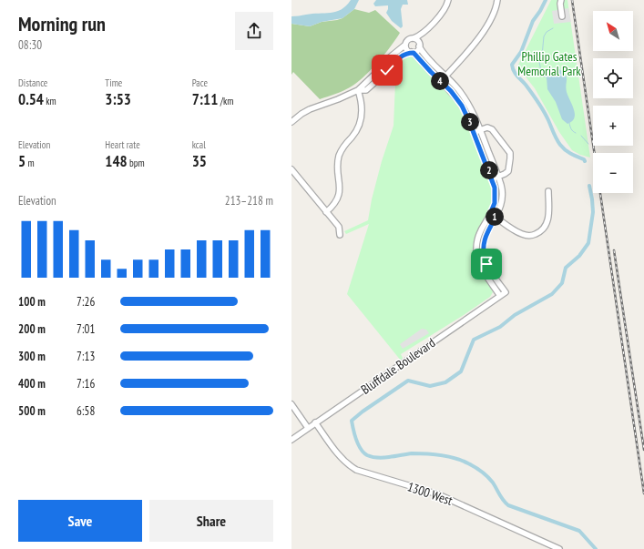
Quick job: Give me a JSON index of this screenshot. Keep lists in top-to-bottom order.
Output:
{
  "streets": {
    "street": ["Bluffdale Boulevard", "1300 West"]
  },
  "crossings": [
    ["Bluffdale Boulevard", "1300 West"]
  ],
  "parks": ["Phillip Gates Memorial Park"],
  "north": "top left",
  "page": {
    "heading": ["Morning run", "08:30"],
    "map_buttons": ["+", "−"],
    "stats": [
      ["Distance", "0.54 km"],
      ["Time", "3:53"],
      ["Pace", "7:11 /km"],
      ["Elevation", "5 m"],
      ["Heart rate", "148 bpm"],
      ["kcal", "35"]
    ],
    "pins": [
      "4",
      "3",
      "2",
      "1"
    ],
    "chart": ["Elevation", "213–218 m"],
    "list": [
      {
        "name": "100 m",
        "note": "7:26"
      },
      {
        "name": "200 m",
        "note": "7:01"
      },
      {
        "name": "300 m",
        "note": "7:13"
      },
      {
        "name": "400 m",
        "note": "7:16"
      },
      {
        "name": "500 m",
        "note": "6:58"
      }
    ],
    "buttons": ["Save", "Share"]
  }
}
